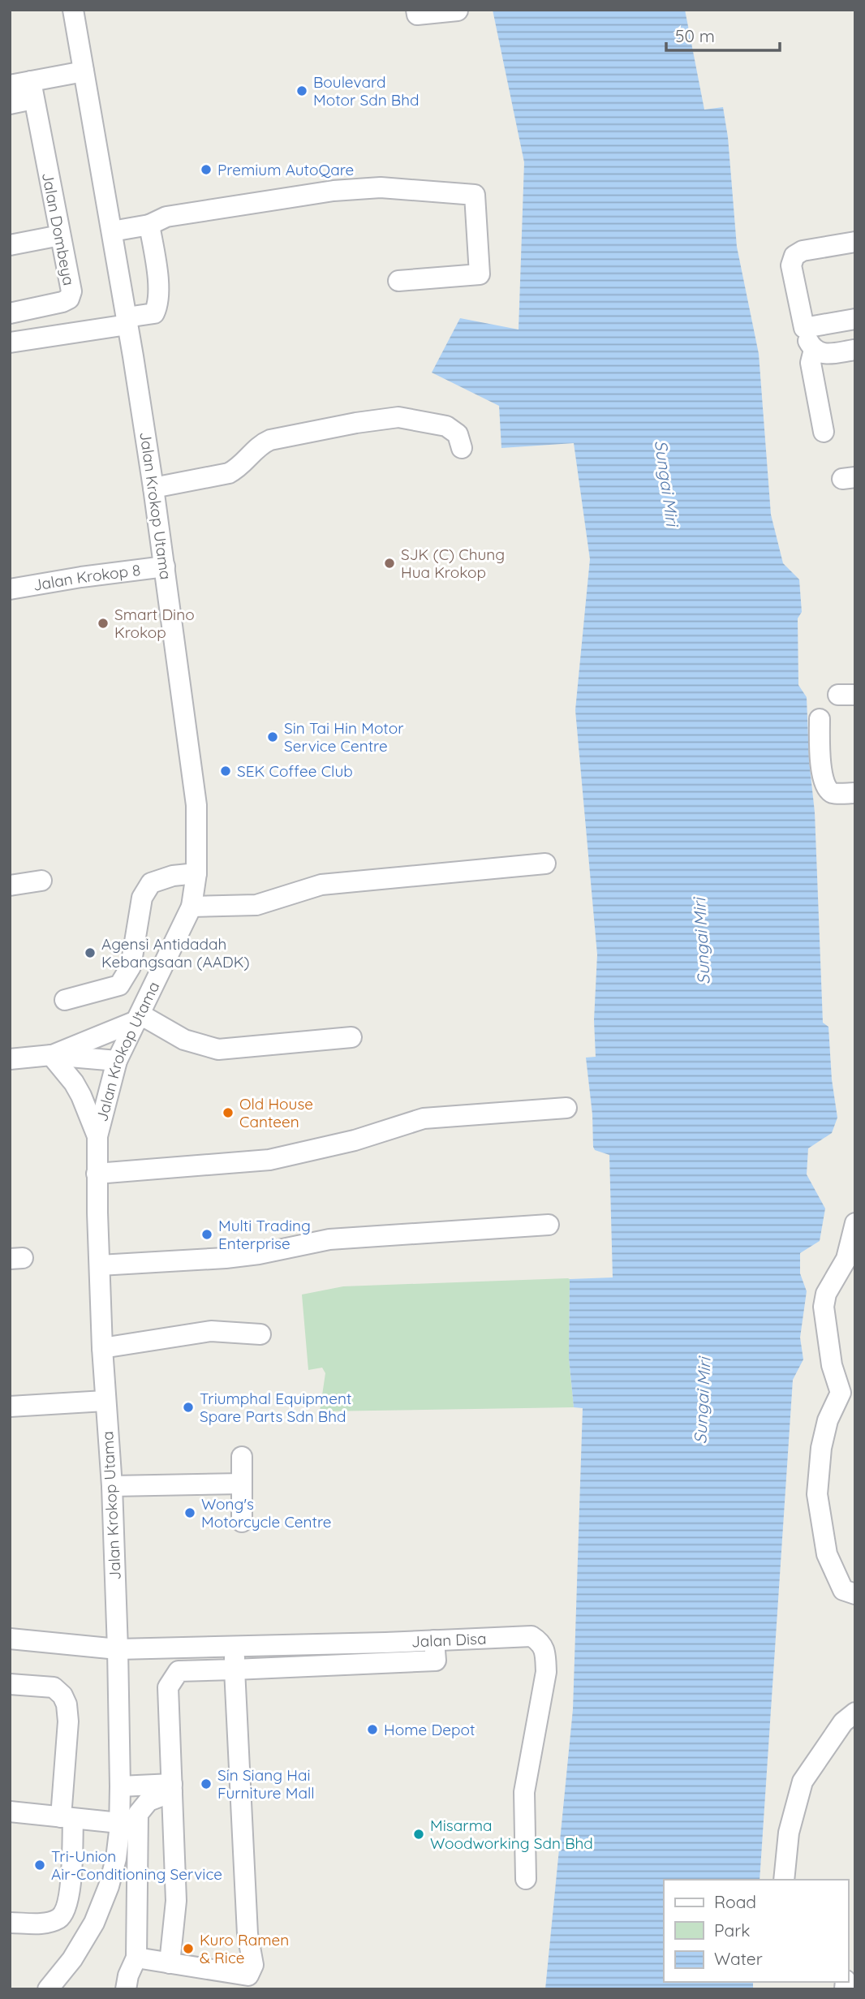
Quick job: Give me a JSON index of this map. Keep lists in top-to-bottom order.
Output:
{
  "streets": {
    "street": [
      "Jalan Dombeya",
      "Jalan Krokop Utama",
      "Jalan Krokop 8",
      "Jalan Disa"
    ]
  },
  "crossings": [
    ["Jalan Krokop Utama", "Jalan Krokop 8"],
    ["Jalan Krokop Utama", "Jalan Disa"]
  ],
  "water": ["Sungai Miri"],
  "places": [
    "Boulevard Motor Sdn Bhd",
    "Premium AutoQare",
    "SJK (C) Chung Hua Krokop",
    "Smart Dino Krokop",
    "Sin Tai Hin Motor Service Centre",
    "SEK Coffee Club",
    "Agensi Antidadah Kebangsaan (AADK)",
    "Old House Canteen",
    "Multi Trading Enterprise",
    "Triumphal Equipment Spare Parts Sdn Bhd",
    "Wong's Motorcycle Centre",
    "Home Depot",
    "Sin Siang Hai Furniture Mall",
    "Misarma Woodworking Sdn Bhd",
    "Tri-Union Air-Conditioning Service",
    "Kuro Ramen & Rice"
  ],
  "legend": ["Road", "Park", "Water"],
  "scale_bar": "50 m"
}
